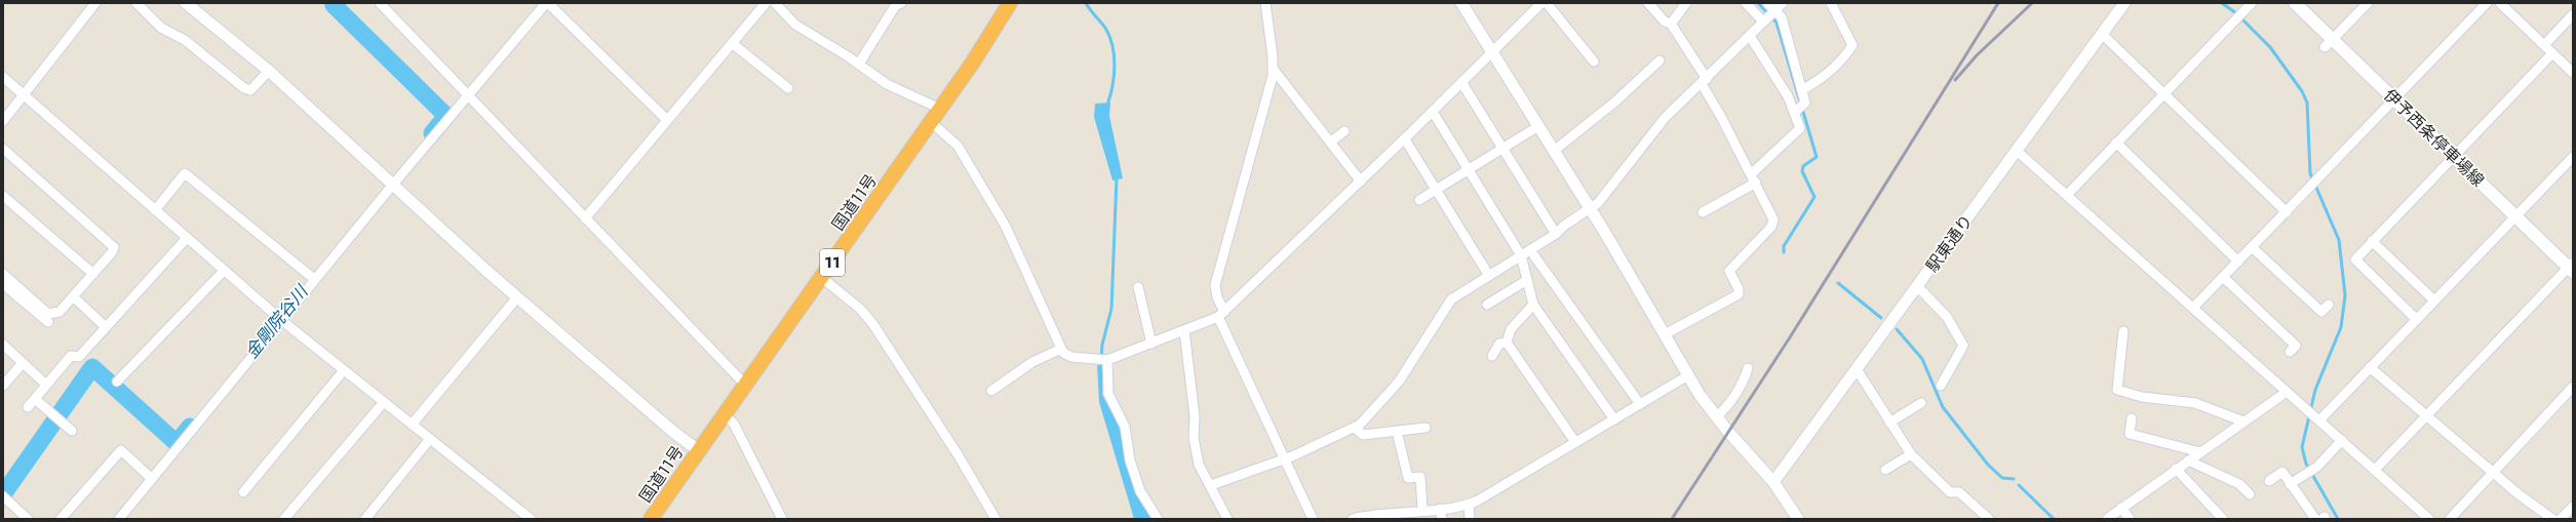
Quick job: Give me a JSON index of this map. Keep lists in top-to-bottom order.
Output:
{
  "streets": {
    "highway": ["国道11号", "11"],
    "main road": ["伊予西条停車場線"],
    "street": ["駅東通り"]
  },
  "water": ["金剛院谷川"]
}
